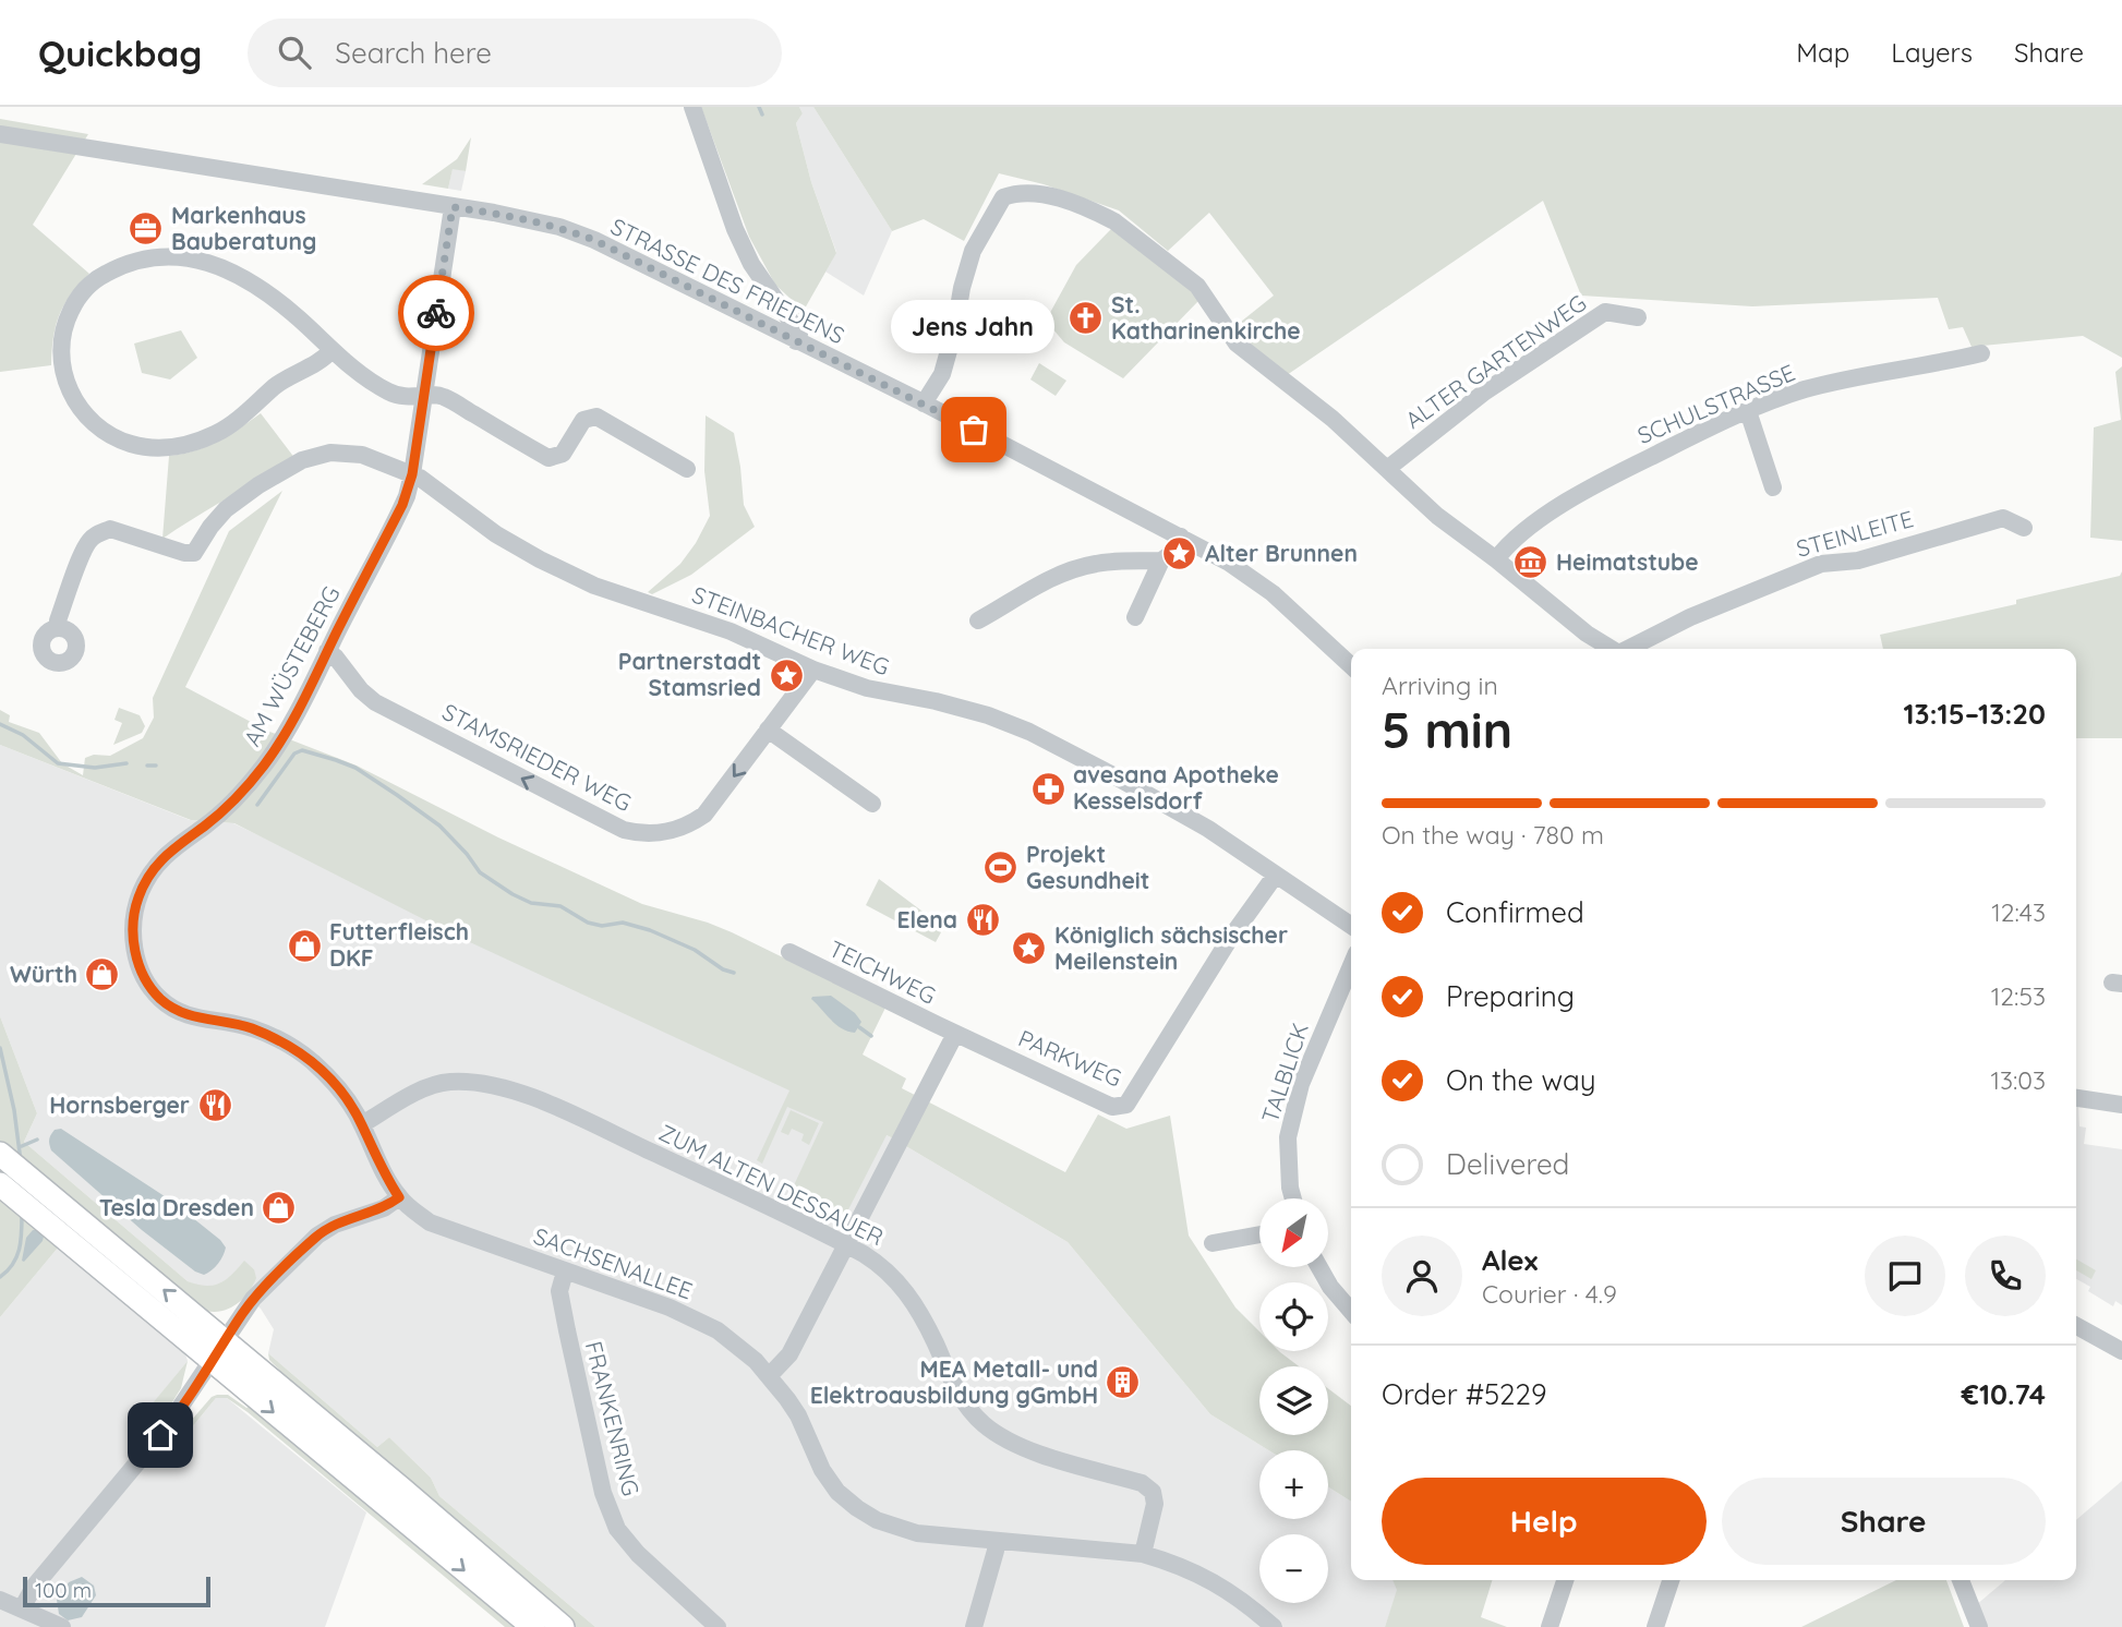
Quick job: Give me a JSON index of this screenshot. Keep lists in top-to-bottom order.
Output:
{
  "streets": {
    "street": [
      "STRASSE DES FRIEDENS",
      "ALTER GARTENWEG",
      "SCHULSTRASSE",
      "STEINLEITE",
      "STEINBACHER WEG",
      "AM WÜSTEBERG",
      "STAMSRIEDER WEG",
      "TEICHWEG",
      "PARKWEG",
      "TALBLICK",
      "ZUM ALTEN DESSAUER",
      "SACHSENALLEE",
      "FRANKENRING"
    ]
  },
  "crossings": [
    ["STRASSE DES FRIEDENS", "AM WÜSTEBERG"],
    ["STEINBACHER WEG", "AM WÜSTEBERG"],
    ["STEINBACHER WEG", "STAMSRIEDER WEG"],
    ["STEINBACHER WEG", "PARKWEG"],
    ["AM WÜSTEBERG", "STAMSRIEDER WEG"],
    ["AM WÜSTEBERG", "ZUM ALTEN DESSAUER"],
    ["AM WÜSTEBERG", "SACHSENALLEE"],
    ["TEICHWEG", "PARKWEG"],
    ["ZUM ALTEN DESSAUER", "SACHSENALLEE"],
    ["SACHSENALLEE", "FRANKENRING"]
  ],
  "one_way": ["STAMSRIEDER WEG"],
  "places": {
    "office": ["Markenhaus Bauberatung"],
    "church": ["St. Katharinenkirche"],
    "other": ["Jens Jahn"],
    "place": ["Alter Brunnen", "Partnerstadt Stamsried", "Königlich sächsischer Meilenstein"],
    "museum": ["Heimatstube"],
    "pharmacy": ["avesana Apotheke Kesselsdorf"],
    "sports": ["Projekt Gesundheit"],
    "restaurant": ["Elena", "Hornsberger"],
    "shop": ["Futterfleisch DKF", "Würth", "Tesla Dresden"],
    "building": ["MEA Metall- und Elektroausbildung gGmbH"]
  },
  "scale_bar": "100 m",
  "north": "bottom left",
  "page": {
    "header": "Quickbag",
    "search": "Search here",
    "nav": ["Map", "Layers", "Share"],
    "bubble": "Jens Jahn",
    "heading": ["5 min", "Arriving in", "13:15–13:20"],
    "panel": [
      "Alex",
      "Courier · 4.9",
      "Order #5229",
      "€10.74"
    ],
    "bar": "On the way · 780 m",
    "list": [
      ["Confirmed", "12:43"],
      ["Preparing", "12:53"],
      ["On the way", "13:03"],
      "Delivered"
    ],
    "map_buttons": ["+", "−"],
    "buttons": ["Help", "Share"],
    "scale": "100 m"
  }
}
